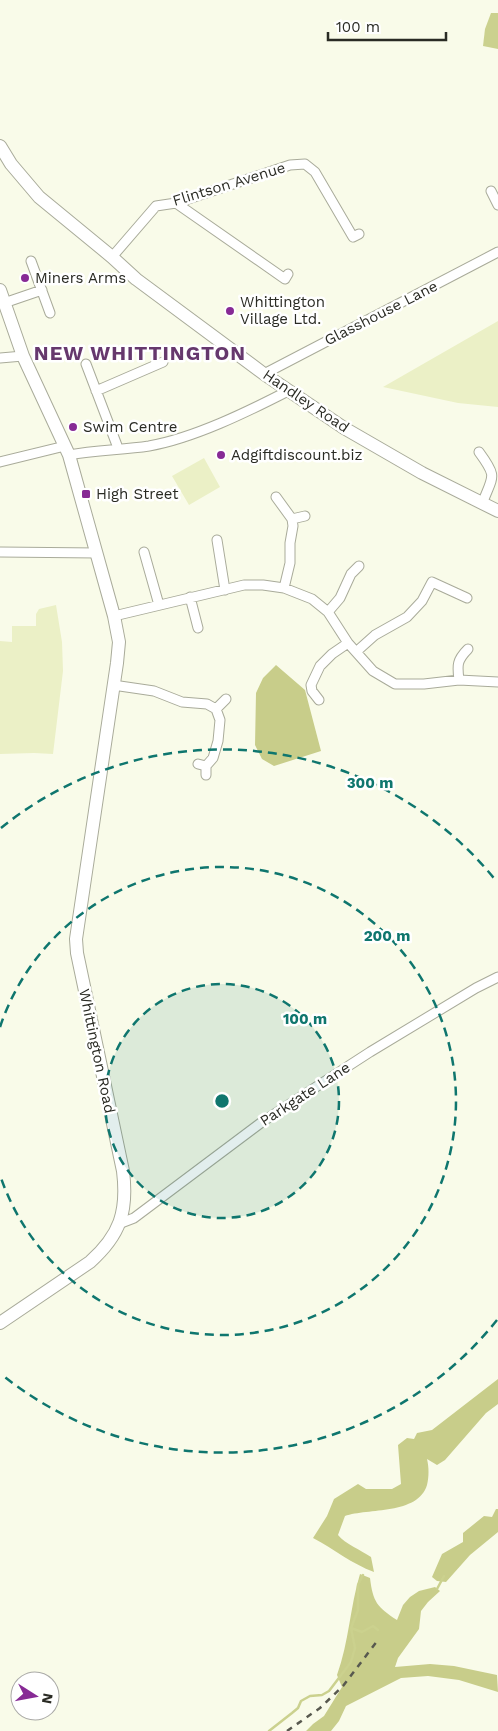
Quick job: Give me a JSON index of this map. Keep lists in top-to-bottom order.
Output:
{
  "streets": {
    "street": [
      "Flintson Avenue",
      "Glasshouse Lane",
      "Handley Road",
      "Whittington Road",
      "Parkgate Lane"
    ]
  },
  "crossings": [
    ["Flintson Avenue", "Handley Road"],
    ["Glasshouse Lane", "Handley Road"],
    ["Whittington Road", "Parkgate Lane"]
  ],
  "districts": ["NEW WHITTINGTON"],
  "places": {
    "other": [
      "Miners Arms",
      "Whittington Village Ltd.",
      "Swim Centre",
      "Adgiftdiscount.biz"
    ],
    "transit": ["High Street"]
  },
  "scale_bar": "100 m",
  "north": "right",
  "rings": ["300 m", "200 m", "100 m"]
}
